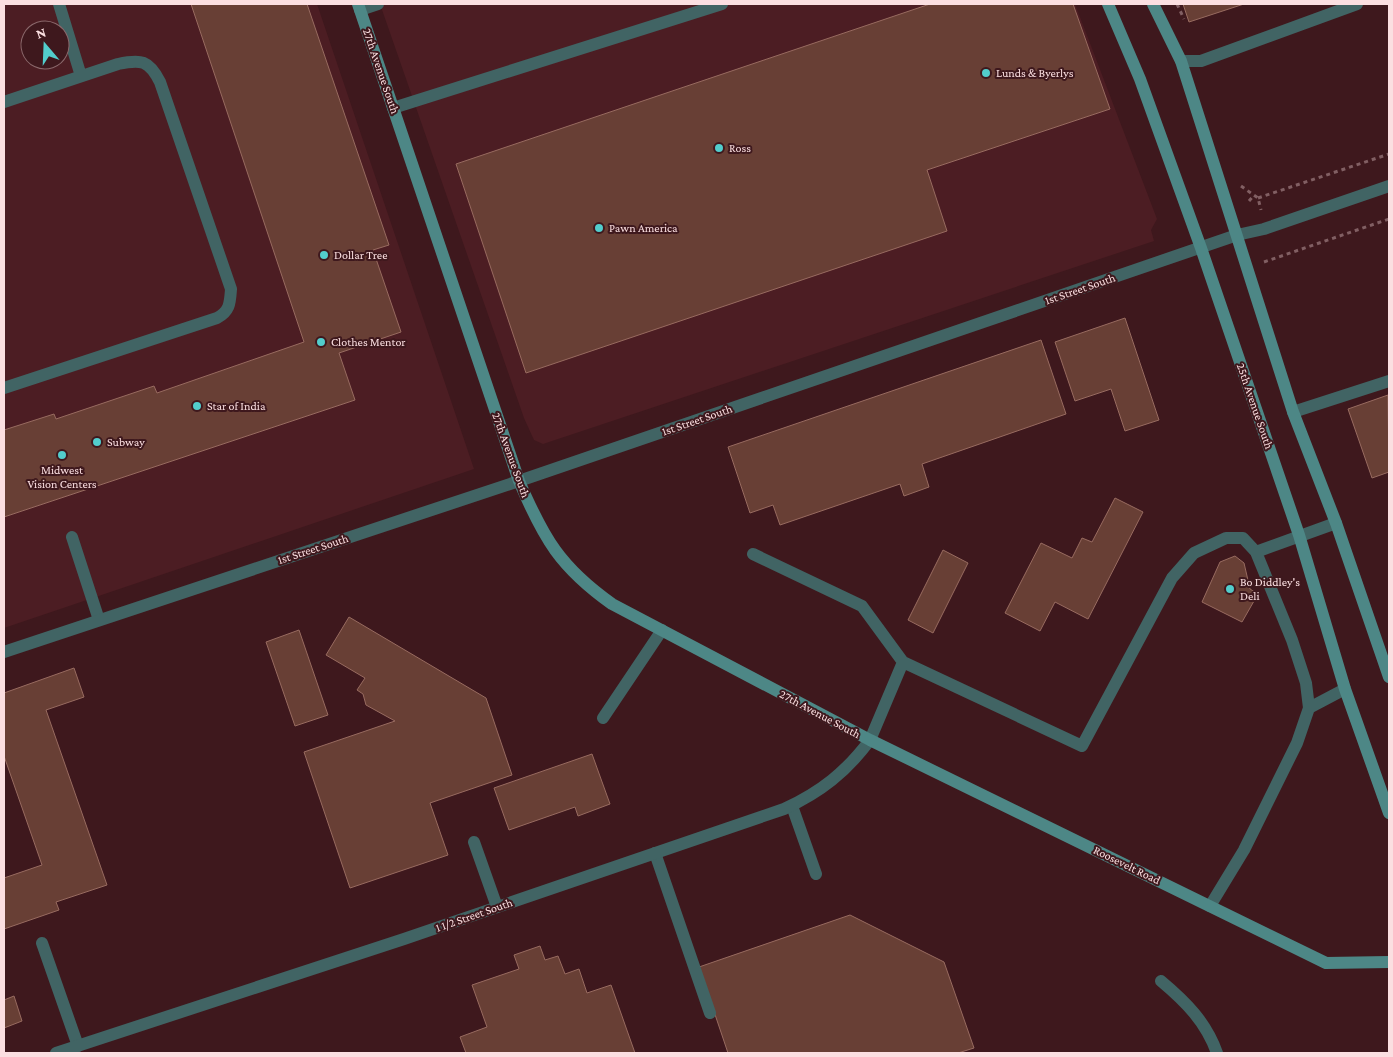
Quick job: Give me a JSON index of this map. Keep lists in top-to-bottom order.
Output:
{
  "streets": {
    "street": [
      "27th Avenue South",
      "1st Street South",
      "25th Avenue South",
      "Roosevelt Road",
      "1 1/2 Street South"
    ]
  },
  "crossings": [
    ["27th Avenue South", "1st Street South"],
    ["27th Avenue South", "Roosevelt Road"],
    ["27th Avenue South", "1 1/2 Street South"],
    ["1st Street South", "25th Avenue South"],
    ["Roosevelt Road", "1 1/2 Street South"]
  ],
  "places": [
    "Lunds & Byerlys",
    "Ross",
    "Pawn America",
    "Dollar Tree",
    "Clothes Mentor",
    "Star of India",
    "Subway",
    "Midwest Vision Centers",
    "Bo Diddley's Deli"
  ],
  "north": "top"
}
